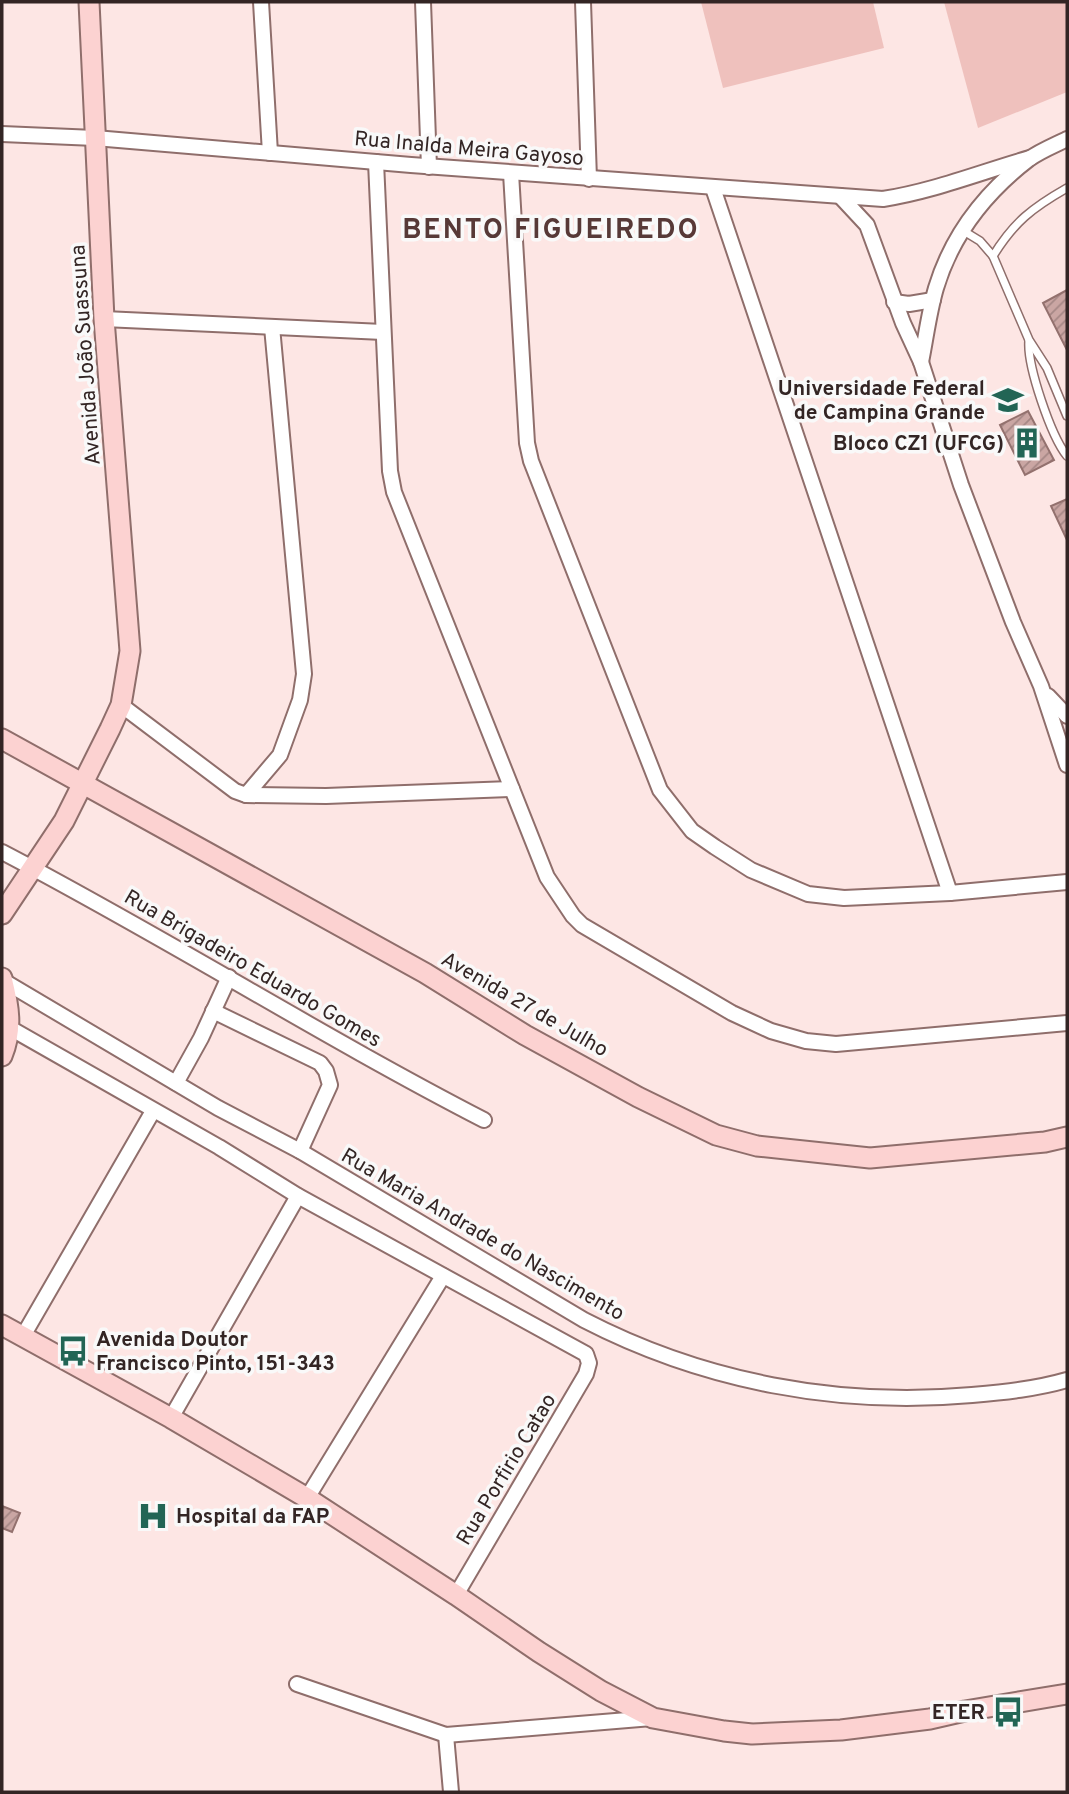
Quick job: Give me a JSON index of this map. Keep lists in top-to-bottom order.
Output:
{
  "streets": {
    "street": [
      "Rua Inalda Meira Gayoso",
      "Avenida João Suassuna",
      "Rua Brigadeiro Eduardo Gomes",
      "Avenida 27 de Julho",
      "Rua Maria Andrade do Nascimento",
      "Rua Porfirio Catao"
    ]
  },
  "crossings": [
    ["Rua Inalda Meira Gayoso", "Avenida João Suassuna"],
    ["Avenida João Suassuna", "Rua Brigadeiro Eduardo Gomes"],
    ["Avenida João Suassuna", "Avenida 27 de Julho"]
  ],
  "districts": ["BENTO FIGUEIREDO"],
  "places": {
    "school or university": ["Universidade Federal de Campina Grande"],
    "building": ["Bloco CZ1 (UFCG)"],
    "bus stop": ["Avenida Doutor Francisco Pinto, 151-343", "ETER"],
    "hospital": ["Hospital da FAP"]
  }
}
